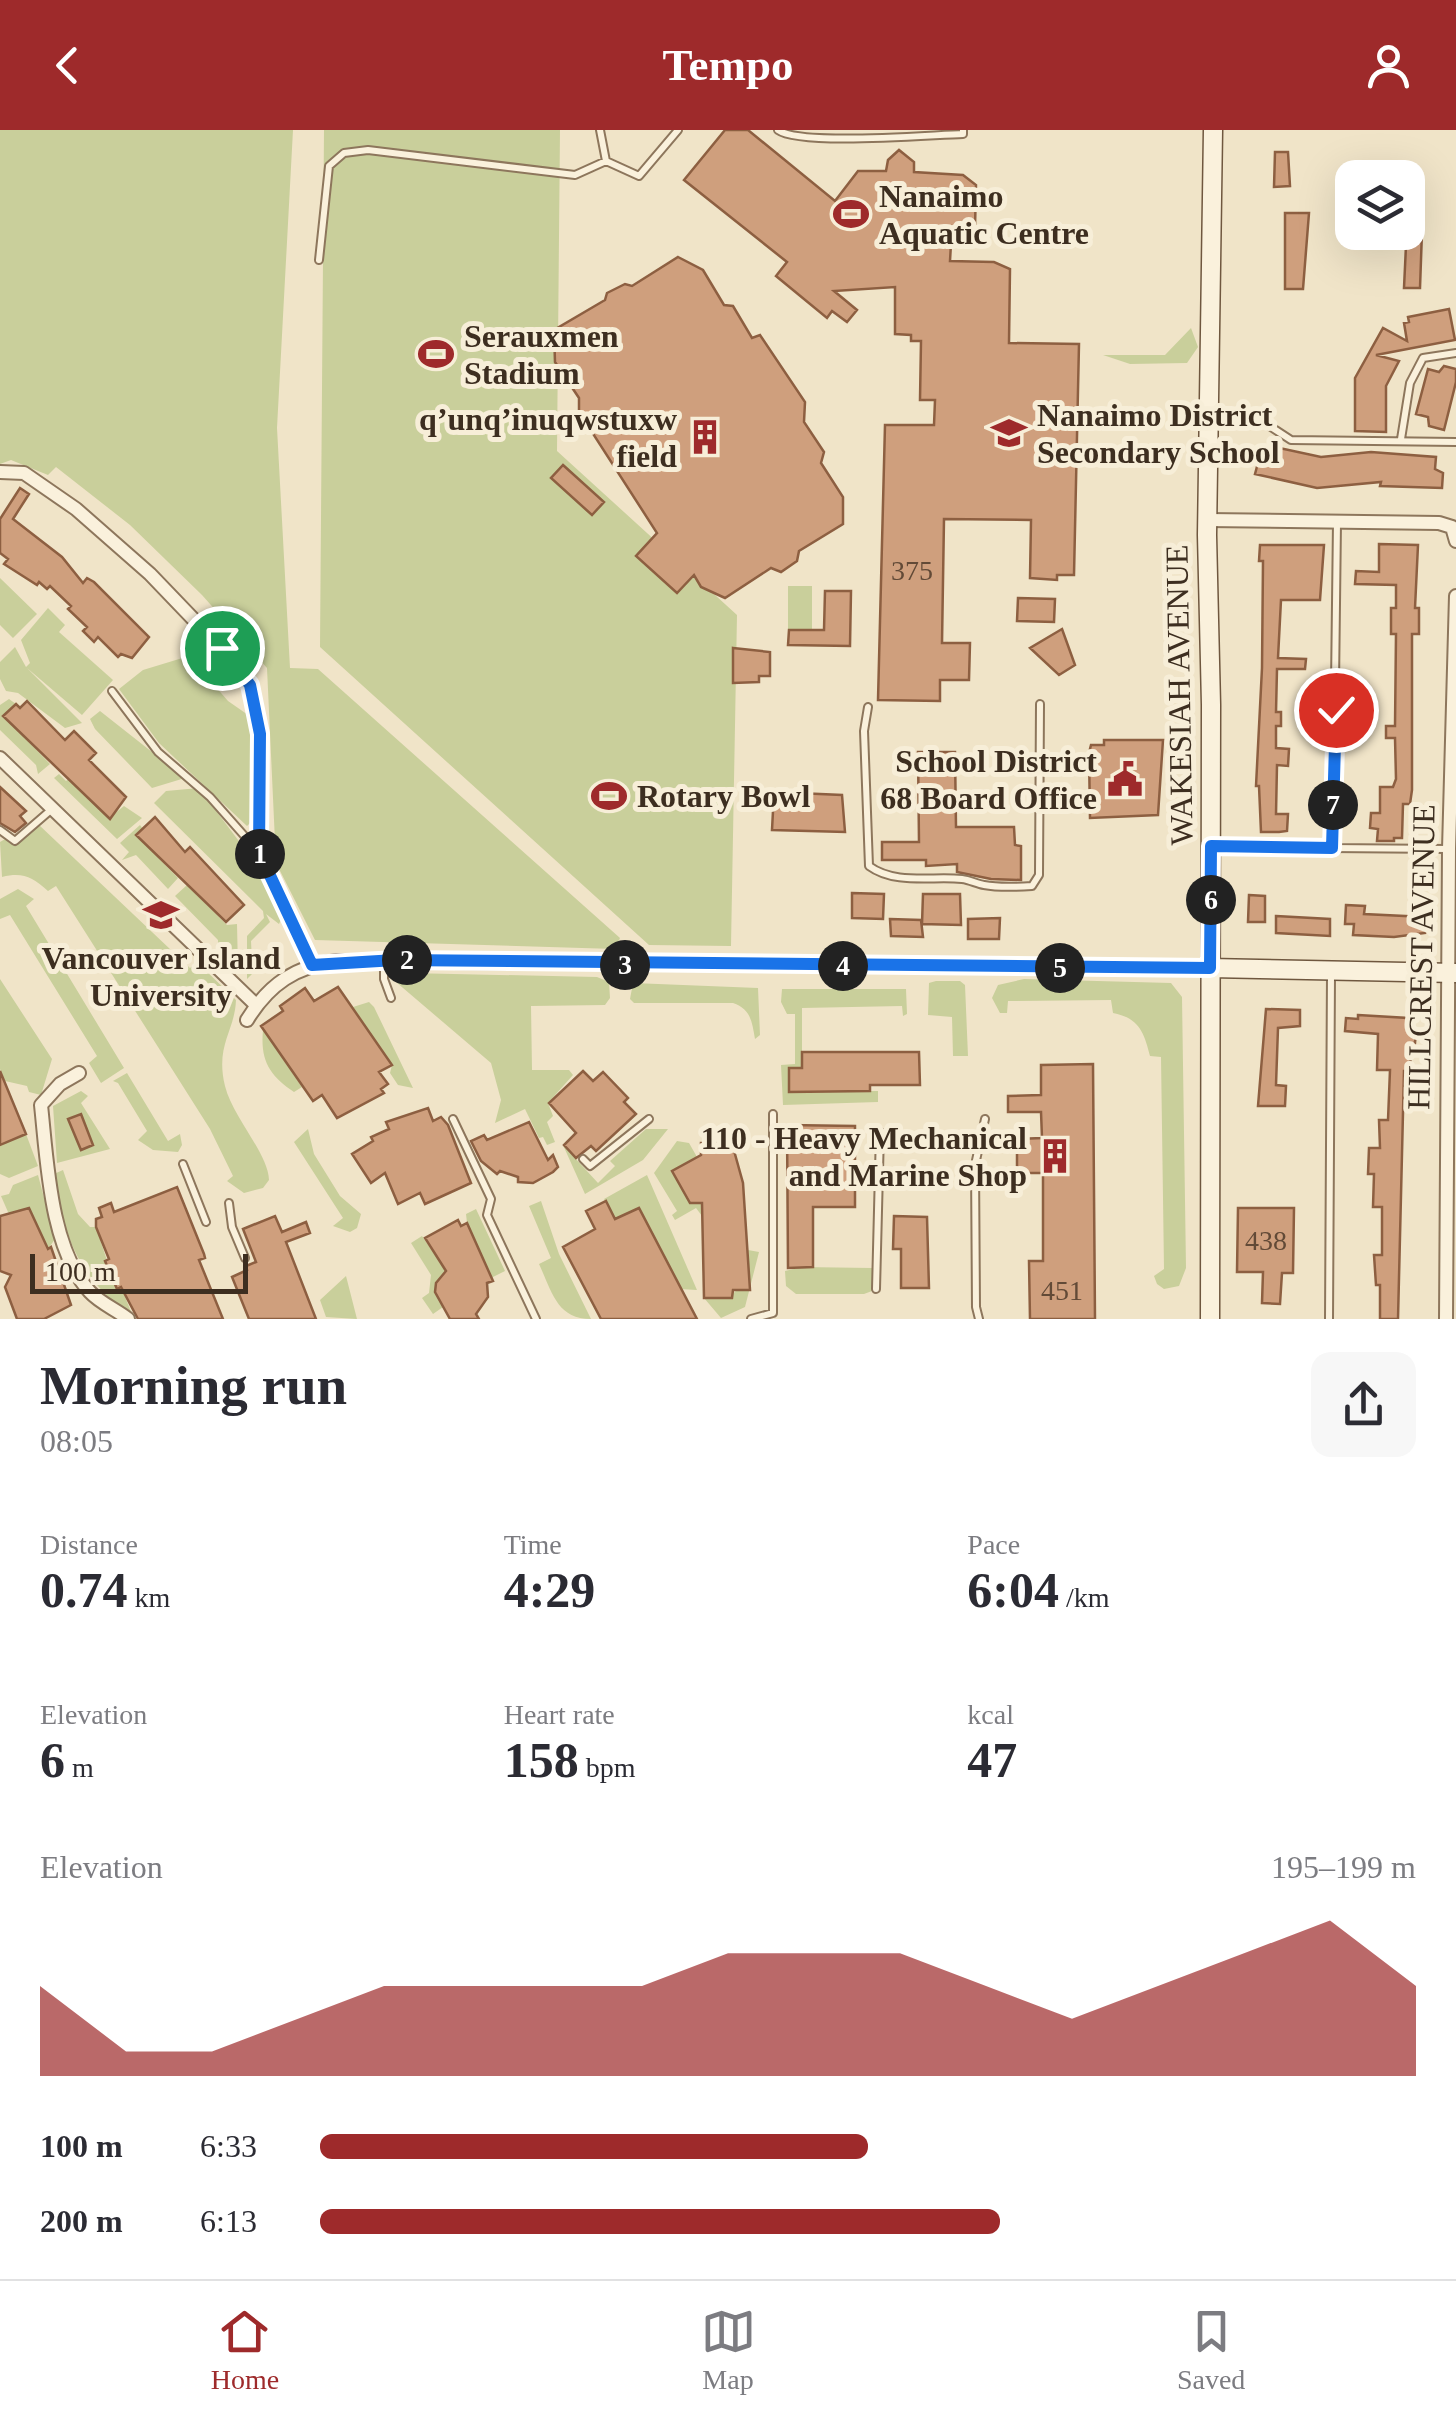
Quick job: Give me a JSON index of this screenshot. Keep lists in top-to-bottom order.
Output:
{
  "streets": {
    "main road": ["WAKESIAH AVENUE"],
    "street": ["HILLCREST AVENUE"]
  },
  "places": {
    "sports": ["Nanaimo Aquatic Centre", "Serauxmen Stadium", "Rotary Bowl"],
    "school or university": ["Nanaimo District Secondary School", "Vancouver Island University"],
    "building": ["q’unq’inuqwstuxw field", "110 - Heavy Mechanical and Marine Shop"],
    "public building": ["School District 68 Board Office"]
  },
  "house_numbers": ["375", "438", "451"],
  "scale_bar": "100 m",
  "page": {
    "header": "Tempo",
    "pins": [
      "7",
      "1",
      "6",
      "2",
      "3",
      "4",
      "5"
    ],
    "scale": "100 m",
    "heading": ["Morning run", "08:05"],
    "stats": [
      ["Distance", "0.74 km"],
      ["Time", "4:29"],
      ["Pace", "6:04 /km"],
      ["Elevation", "6 m"],
      ["Heart rate", "158 bpm"],
      ["kcal", "47"]
    ],
    "chart": ["Elevation", "195–199 m"],
    "list": [
      {
        "name": "100 m",
        "note": "6:33"
      },
      {
        "name": "200 m",
        "note": "6:13"
      }
    ],
    "tabs": ["Home", "Map", "Saved"]
  }
}
